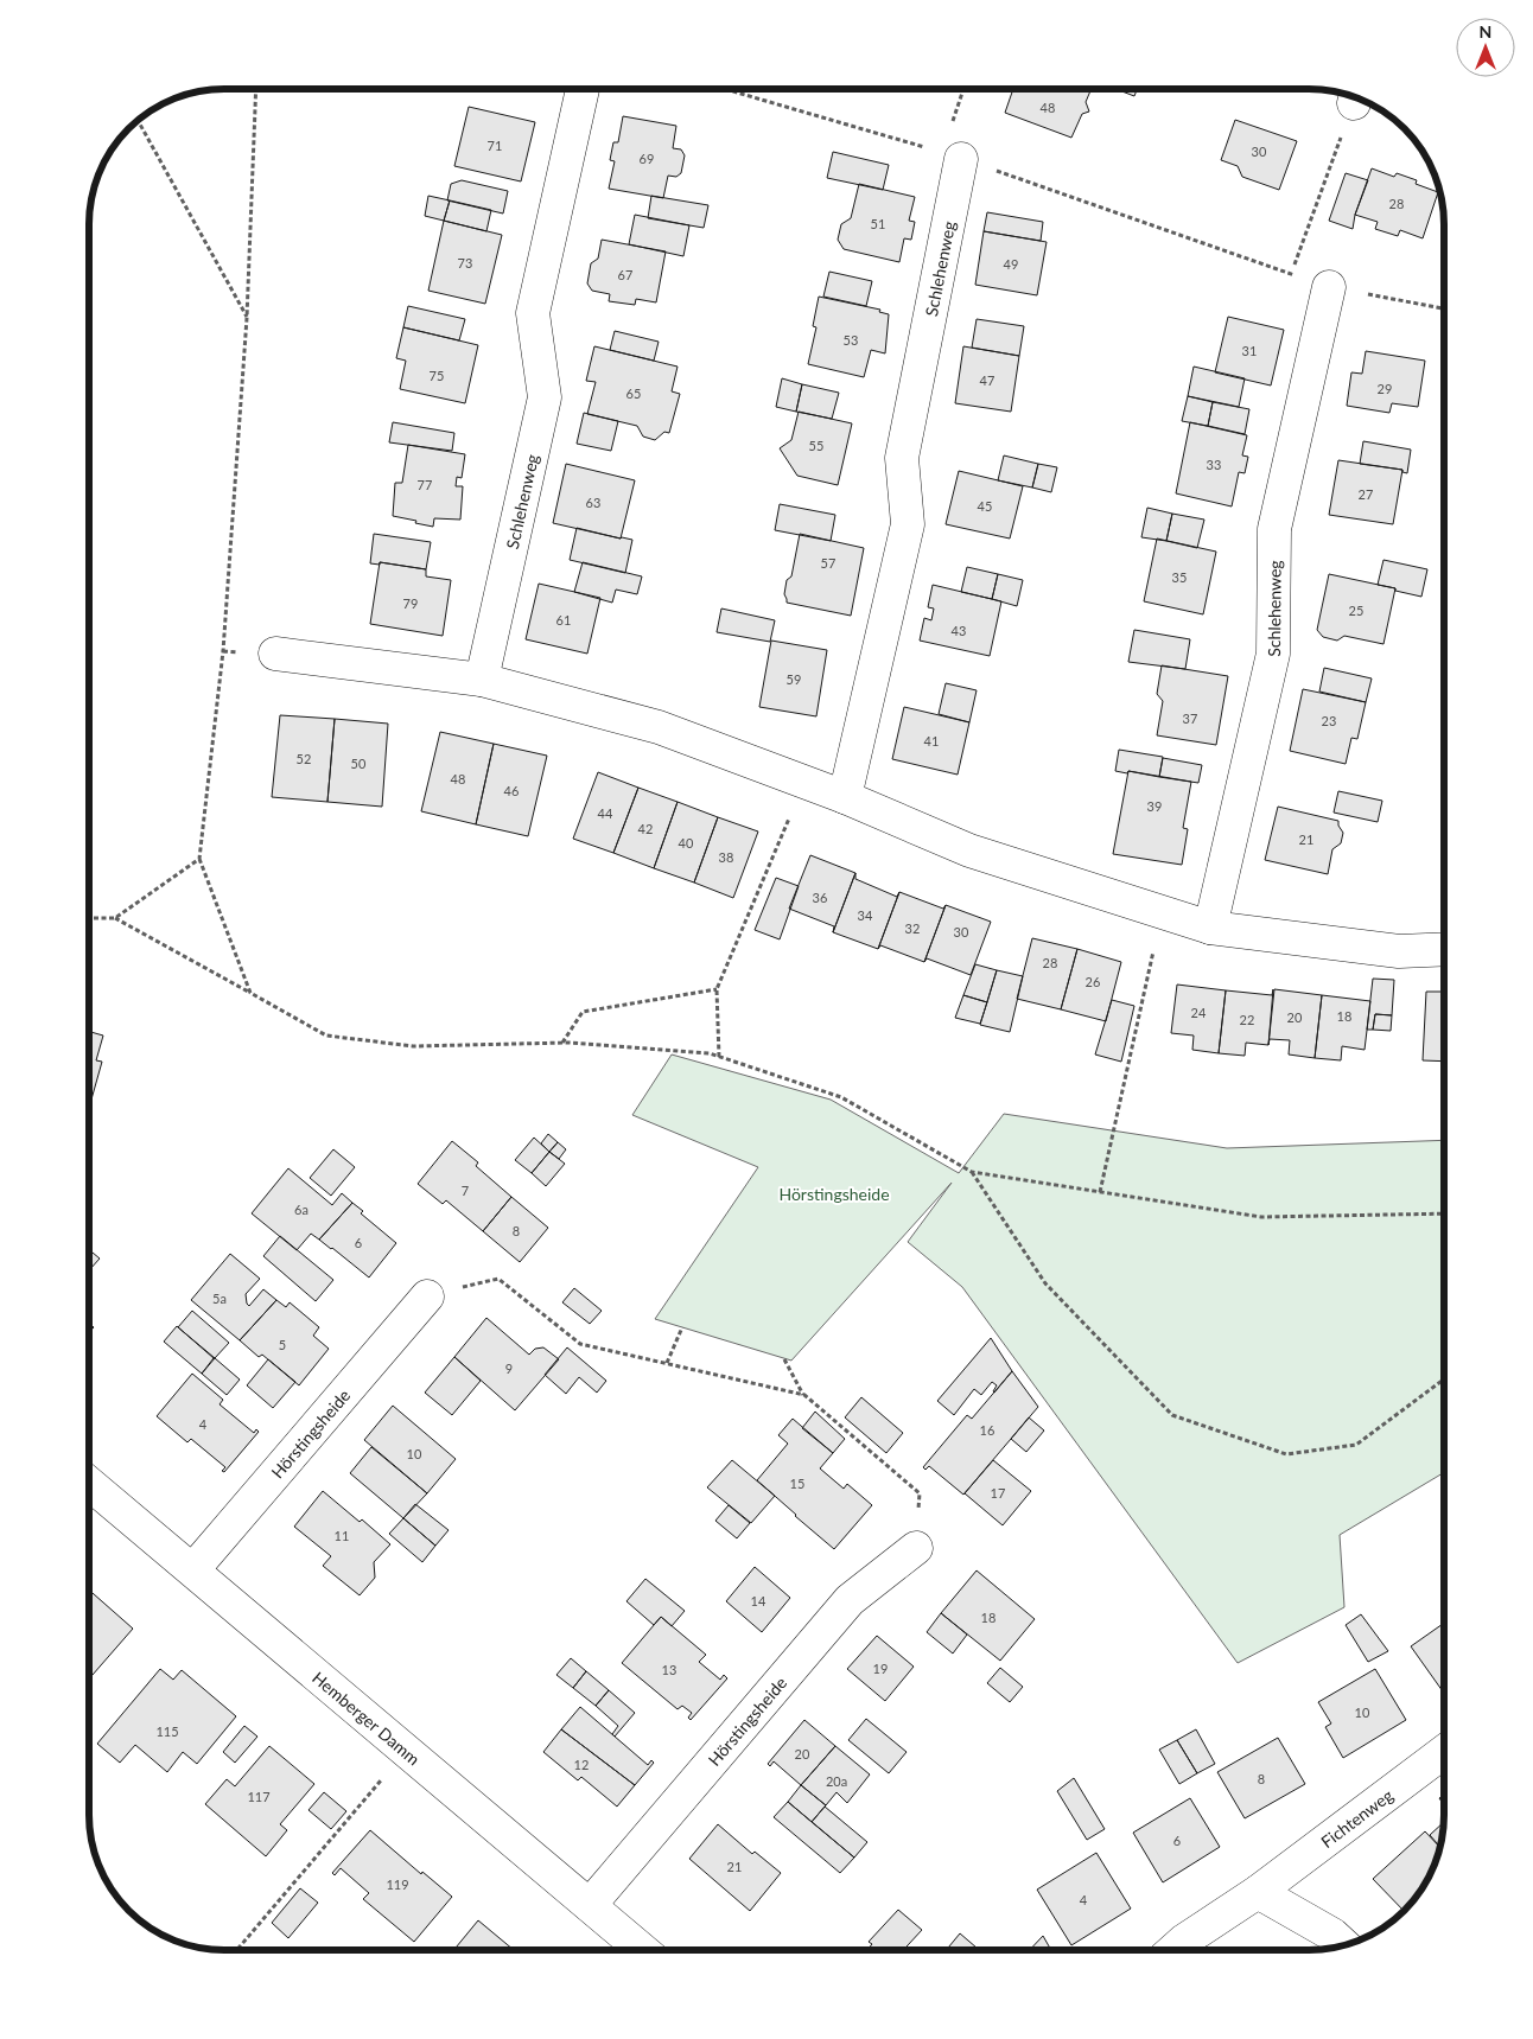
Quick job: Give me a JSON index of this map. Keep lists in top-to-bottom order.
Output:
{
  "streets": {
    "street": [
      "Schlehenweg",
      "Hörstingsheide",
      "Hemberger Damm",
      "Fichtenweg"
    ]
  },
  "crossings": [
    ["Hörstingsheide", "Hemberger Damm"]
  ],
  "parks": ["Hörstingsheide"],
  "house_numbers": [
    "48",
    "71",
    "30",
    "69",
    "28",
    "51",
    "73",
    "49",
    "67",
    "53",
    "31",
    "75",
    "47",
    "29",
    "65",
    "55",
    "33",
    "77",
    "27",
    "63",
    "45",
    "57",
    "35",
    "79",
    "25",
    "61",
    "43",
    "59",
    "37",
    "23",
    "41",
    "52",
    "50",
    "48",
    "46",
    "39",
    "44",
    "42",
    "21",
    "40",
    "38",
    "36",
    "34",
    "32",
    "30",
    "28",
    "26",
    "24",
    "18",
    "20",
    "22",
    "7",
    "6a",
    "8",
    "6",
    "5a",
    "5",
    "9",
    "4",
    "16",
    "10",
    "15",
    "17",
    "11",
    "14",
    "18",
    "19",
    "13",
    "10",
    "115",
    "20",
    "12",
    "8",
    "20a",
    "117",
    "6",
    "21",
    "119",
    "4"
  ],
  "north": "top"
}
